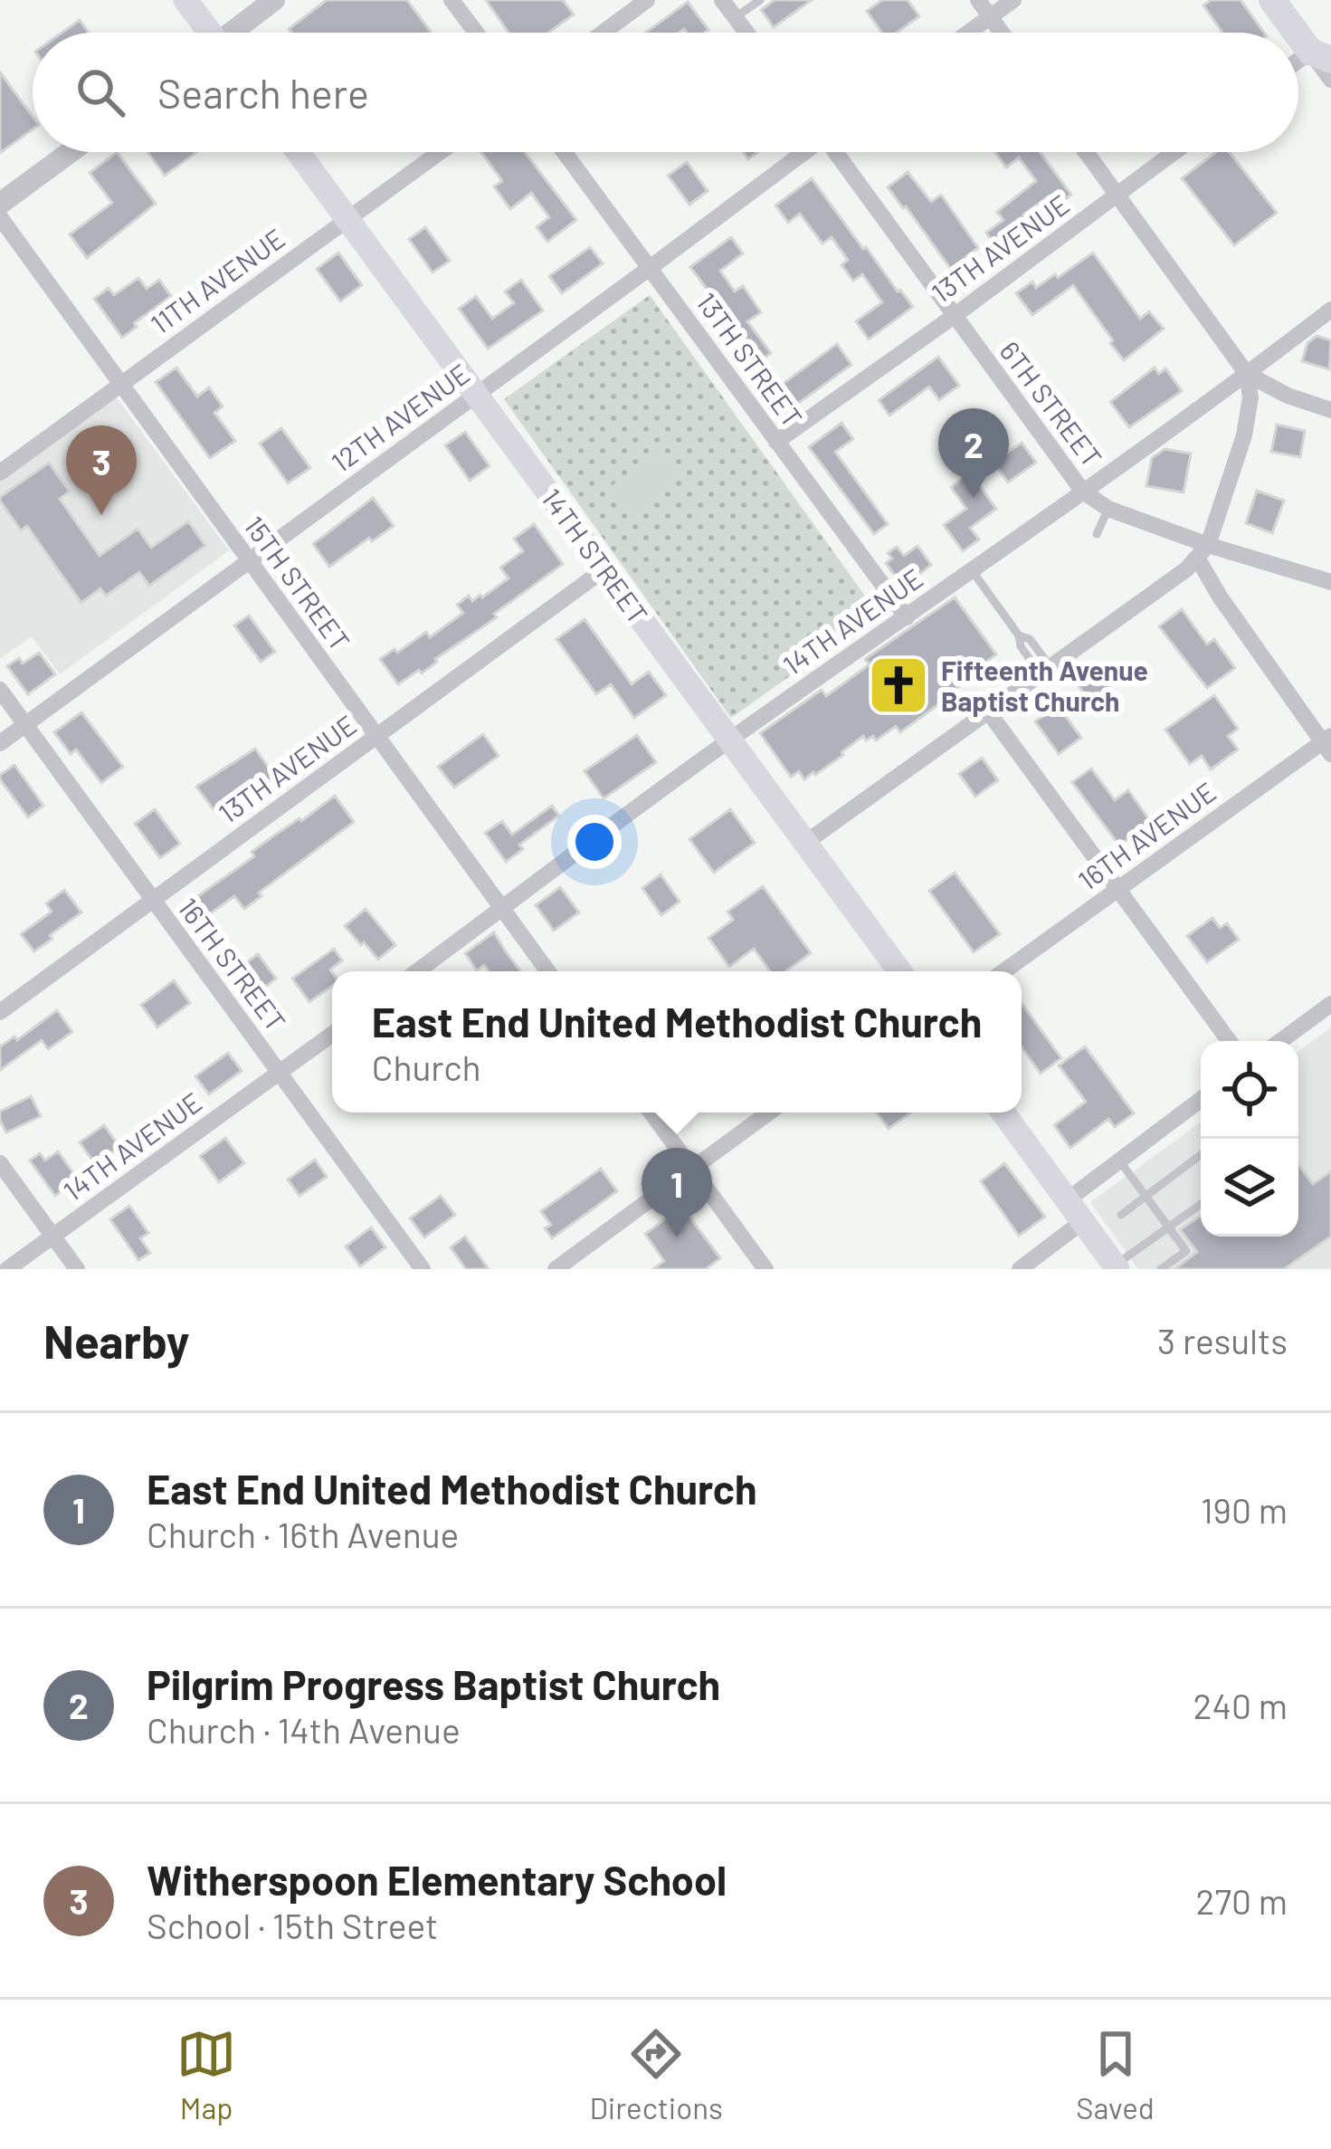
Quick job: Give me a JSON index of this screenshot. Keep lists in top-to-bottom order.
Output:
{
  "streets": {
    "main road": ["14TH STREET"],
    "street": [
      "13TH AVENUE",
      "11TH AVENUE",
      "13TH STREET",
      "6TH STREET",
      "12TH AVENUE",
      "15TH STREET",
      "14TH AVENUE",
      "16TH AVENUE",
      "16TH STREET"
    ]
  },
  "crossings": [
    ["13TH AVENUE", "13TH STREET"],
    ["13TH AVENUE", "6TH STREET"],
    ["13TH AVENUE", "14TH STREET"],
    ["13TH AVENUE", "15TH STREET"],
    ["13TH AVENUE", "16TH STREET"],
    ["11TH AVENUE", "14TH STREET"],
    ["11TH AVENUE", "15TH STREET"],
    ["13TH STREET", "12TH AVENUE"],
    ["13TH STREET", "14TH AVENUE"],
    ["6TH STREET", "14TH AVENUE"],
    ["12TH AVENUE", "14TH STREET"],
    ["12TH AVENUE", "15TH STREET"],
    ["12TH AVENUE", "16TH STREET"],
    ["14TH STREET", "14TH AVENUE"],
    ["15TH STREET", "14TH AVENUE"],
    ["14TH AVENUE", "16TH STREET"]
  ],
  "places": {
    "church": ["Fifteenth Avenue Baptist Church"]
  },
  "page": {
    "search": "Search here",
    "pins": ["2", "3", "1"],
    "popup": ["East End United Methodist Church", "Church"],
    "heading": ["Nearby", "3 results"],
    "list": [
      {
        "mark": "1",
        "name": "East End United Methodist Church",
        "note": "Church · 16th Avenue",
        "value": "190 m"
      },
      {
        "mark": "2",
        "name": "Pilgrim Progress Baptist Church",
        "note": "Church · 14th Avenue",
        "value": "240 m"
      },
      {
        "mark": "3",
        "name": "Witherspoon Elementary School",
        "note": "School · 15th Street",
        "value": "270 m"
      }
    ],
    "nav": ["Map", "Directions", "Saved"]
  }
}
